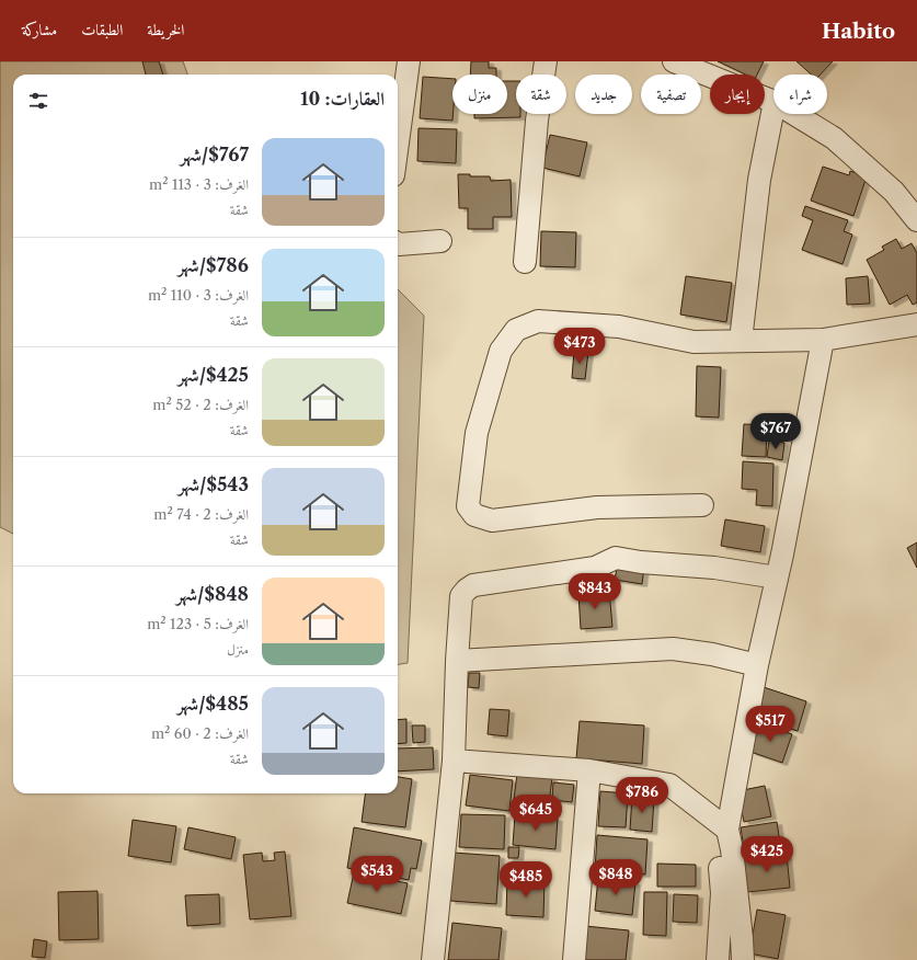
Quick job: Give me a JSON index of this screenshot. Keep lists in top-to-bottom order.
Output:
{
  "page": {
    "header": "Habito",
    "nav": ["الخريطة", "الطبقات", "مشاركة"],
    "chip": [
      "شراء",
      "إيجار",
      "تصفية",
      "جديد",
      "شقة",
      "منزل"
    ],
    "heading": "العقارات: 10",
    "list": [
      {
        "name": "$767/شهر",
        "note": "الغرف: 3 · 113 m² · شقة"
      },
      {
        "name": "$786/شهر",
        "note": "الغرف: 3 · 110 m² · شقة"
      },
      {
        "name": "$425/شهر",
        "note": "الغرف: 2 · 52 m² · شقة"
      },
      {
        "name": "$543/شهر",
        "note": "الغرف: 2 · 74 m² · شقة"
      },
      {
        "name": "$848/شهر",
        "note": "الغرف: 5 · 123 m² · منزل"
      },
      {
        "name": "$485/شهر",
        "note": "الغرف: 2 · 60 m² · شقة"
      }
    ],
    "price": [
      "$473",
      "$767",
      "$843",
      "$517",
      "$786",
      "$645",
      "$425",
      "$543",
      "$848",
      "$485"
    ]
  }
}
